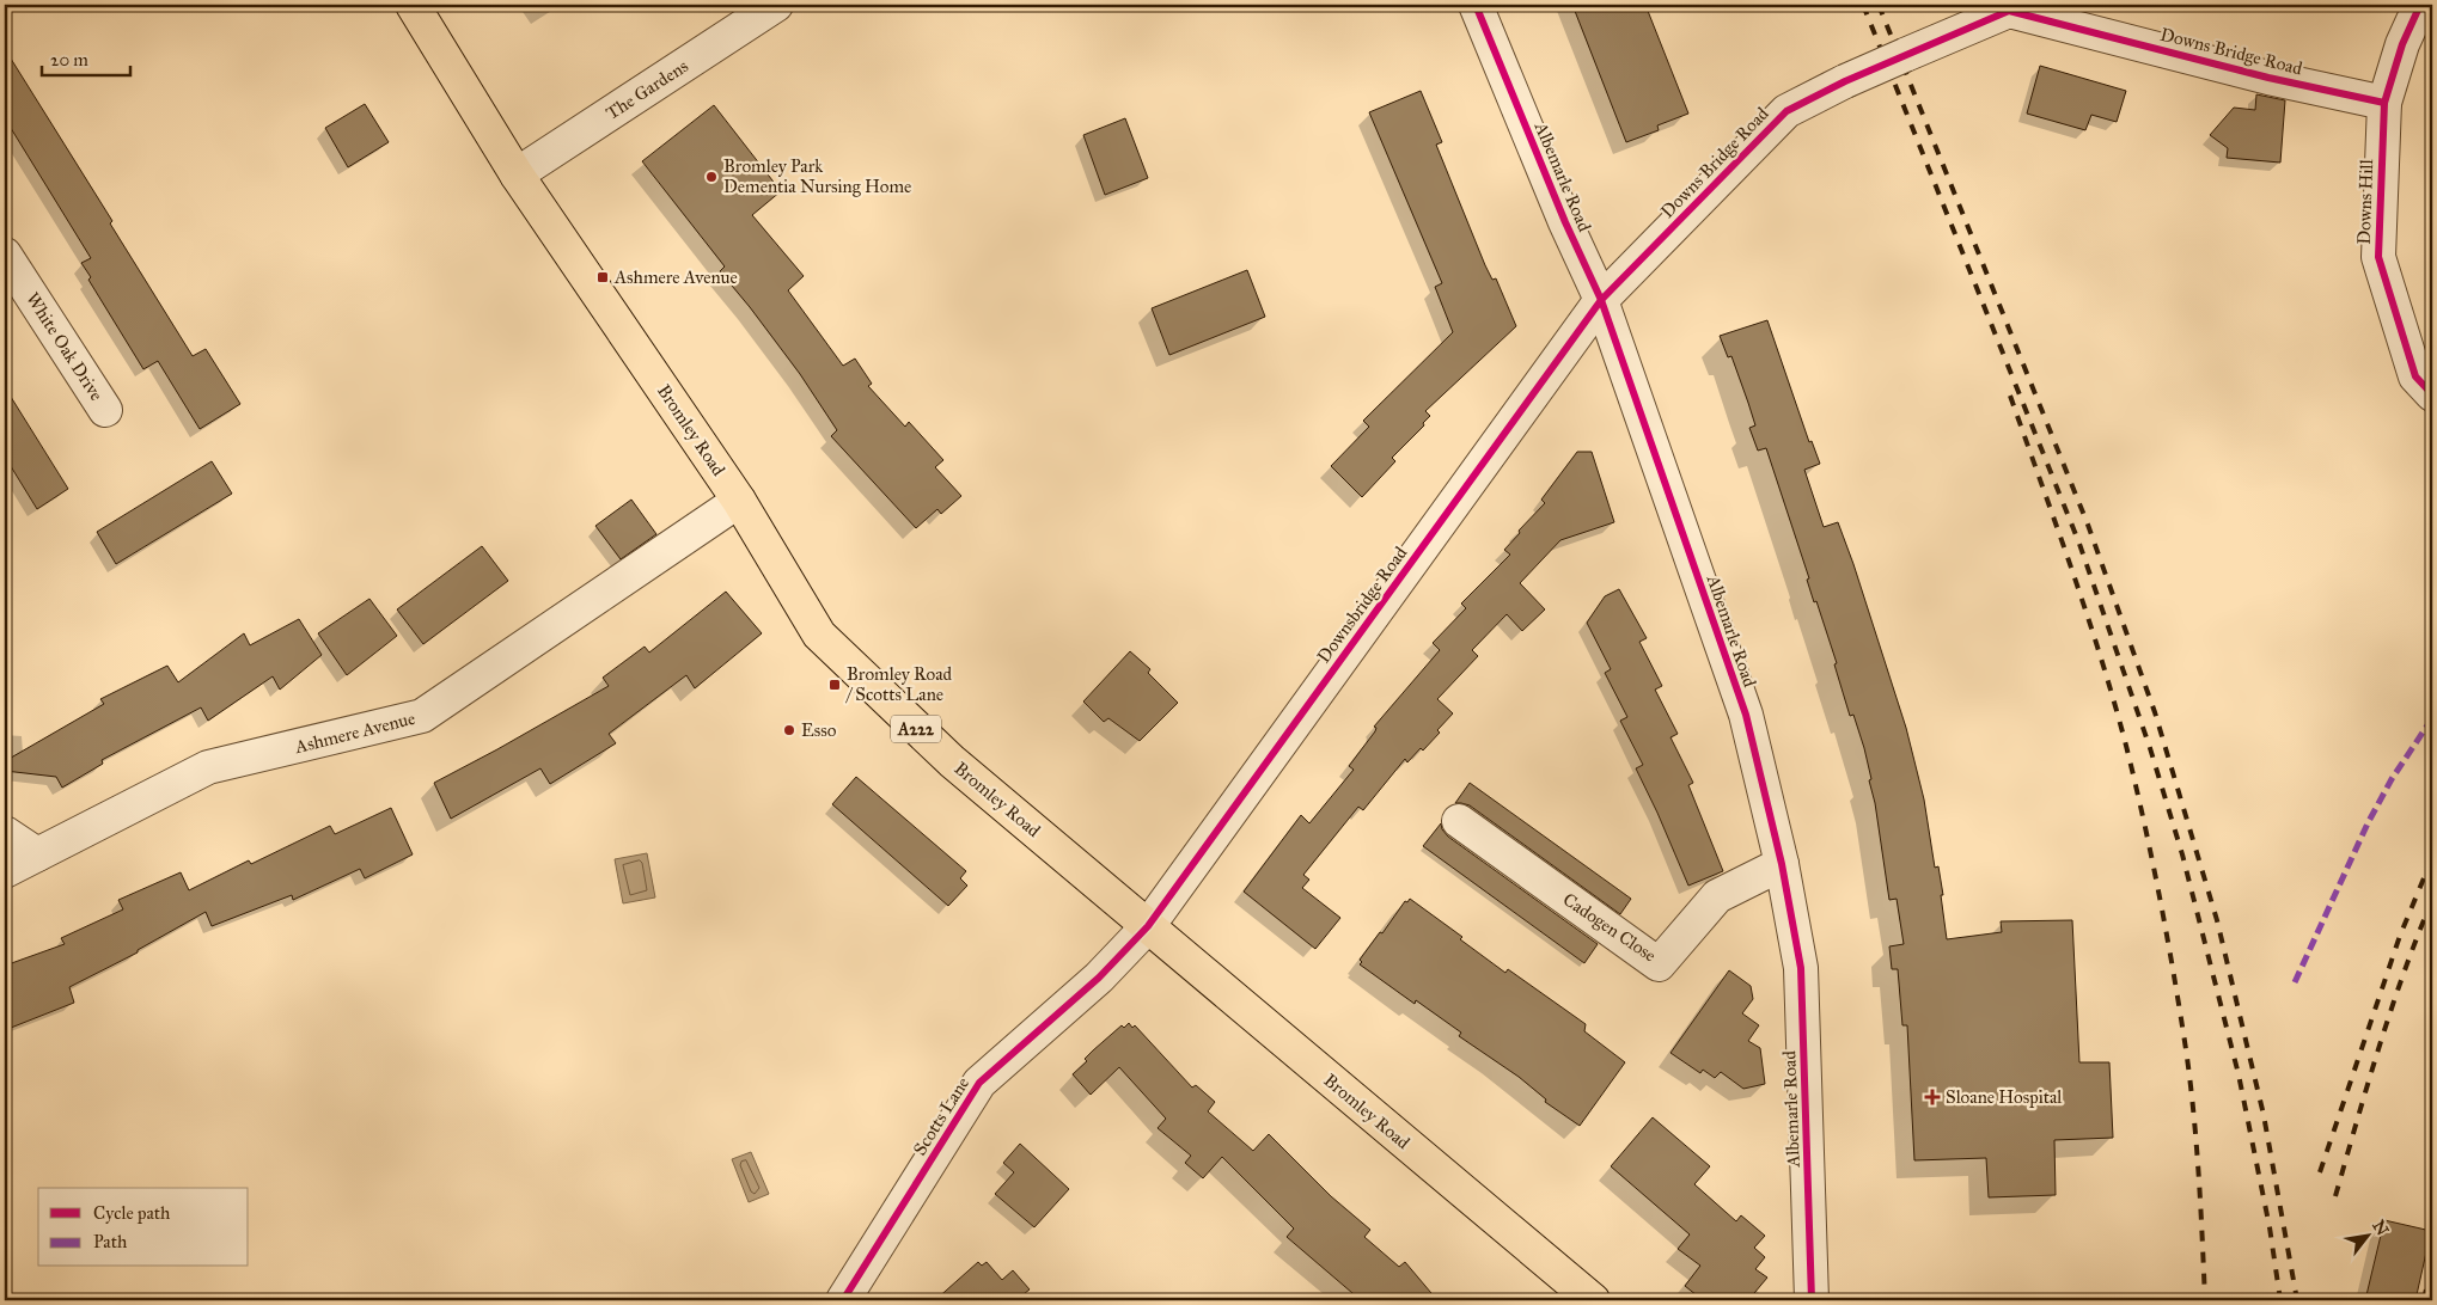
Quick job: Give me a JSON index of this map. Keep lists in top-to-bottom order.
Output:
{
  "streets": {
    "main road": ["Bromley Road", "A222"],
    "street": [
      "Downs Bridge Road",
      "The Gardens",
      "Albemarle Road",
      "Downs Hill",
      "White Oak Drive",
      "Downsbridge Road",
      "Ashmere Avenue",
      "Cadogen Close",
      "Scotts Lane"
    ]
  },
  "crossings": [
    ["Downs Bridge Road", "Albemarle Road"],
    ["Downs Bridge Road", "Downs Hill"],
    ["Downs Bridge Road", "Downsbridge Road"],
    ["The Gardens", "Bromley Road"],
    ["Albemarle Road", "Downsbridge Road"],
    ["Albemarle Road", "Cadogen Close"],
    ["Bromley Road", "Downsbridge Road"],
    ["Bromley Road", "Ashmere Avenue"],
    ["Bromley Road", "Scotts Lane"],
    ["Downsbridge Road", "Scotts Lane"]
  ],
  "places": {
    "other": ["Bromley Park Dementia Nursing Home", "Esso"],
    "transit": ["Ashmere Avenue", "Bromley Road / Scotts Lane"],
    "health": ["Sloane Hospital"]
  },
  "legend": ["Cycle path", "Path"],
  "scale_bar": "20 m",
  "north": "top right"
}
